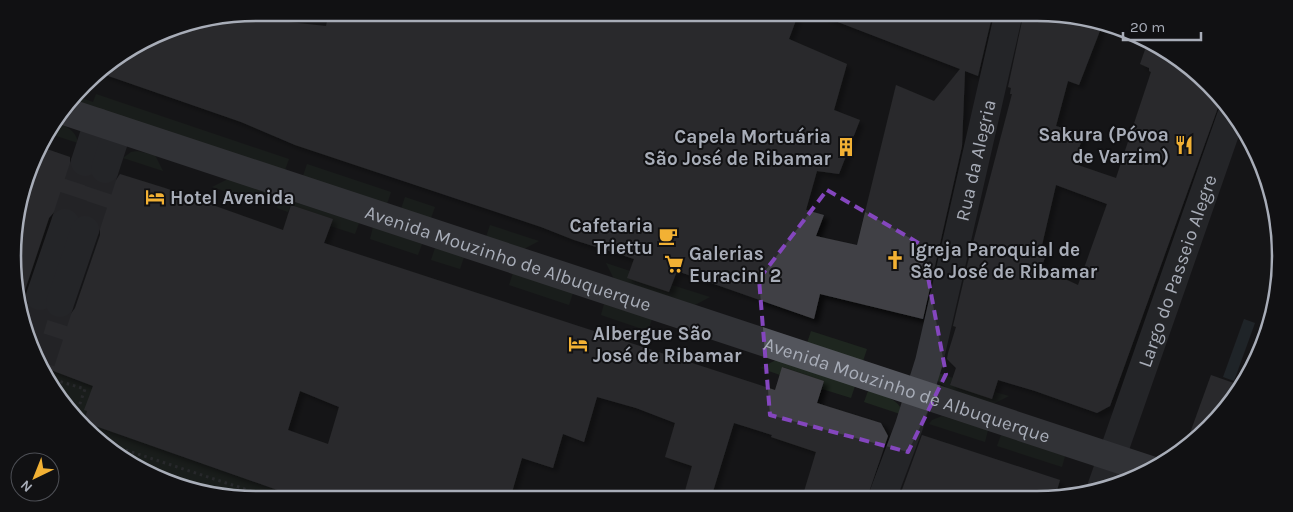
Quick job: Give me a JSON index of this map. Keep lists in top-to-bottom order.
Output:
{
  "streets": {
    "main road": ["Avenida Mouzinho de Albuquerque"],
    "street": ["Rua da Alegria", "Largo do Passeio Alegre"]
  },
  "crossings": [
    ["Rua da Alegria", "Avenida Mouzinho de Albuquerque"],
    ["Avenida Mouzinho de Albuquerque", "Largo do Passeio Alegre"]
  ],
  "places": {
    "restaurant": ["Sakura (Póvoa de Varzim)"],
    "building": ["Capela Mortuária São José de Ribamar"],
    "hotel": ["Hotel Avenida", "Albergue São José de Ribamar"],
    "cafe": ["Cafetaria Triettu"],
    "church": ["Igreja Paroquial de São José de Ribamar"],
    "supermarket": ["Galerias Euracini 2"]
  },
  "scale_bar": "20 m",
  "north": "bottom left"
}
